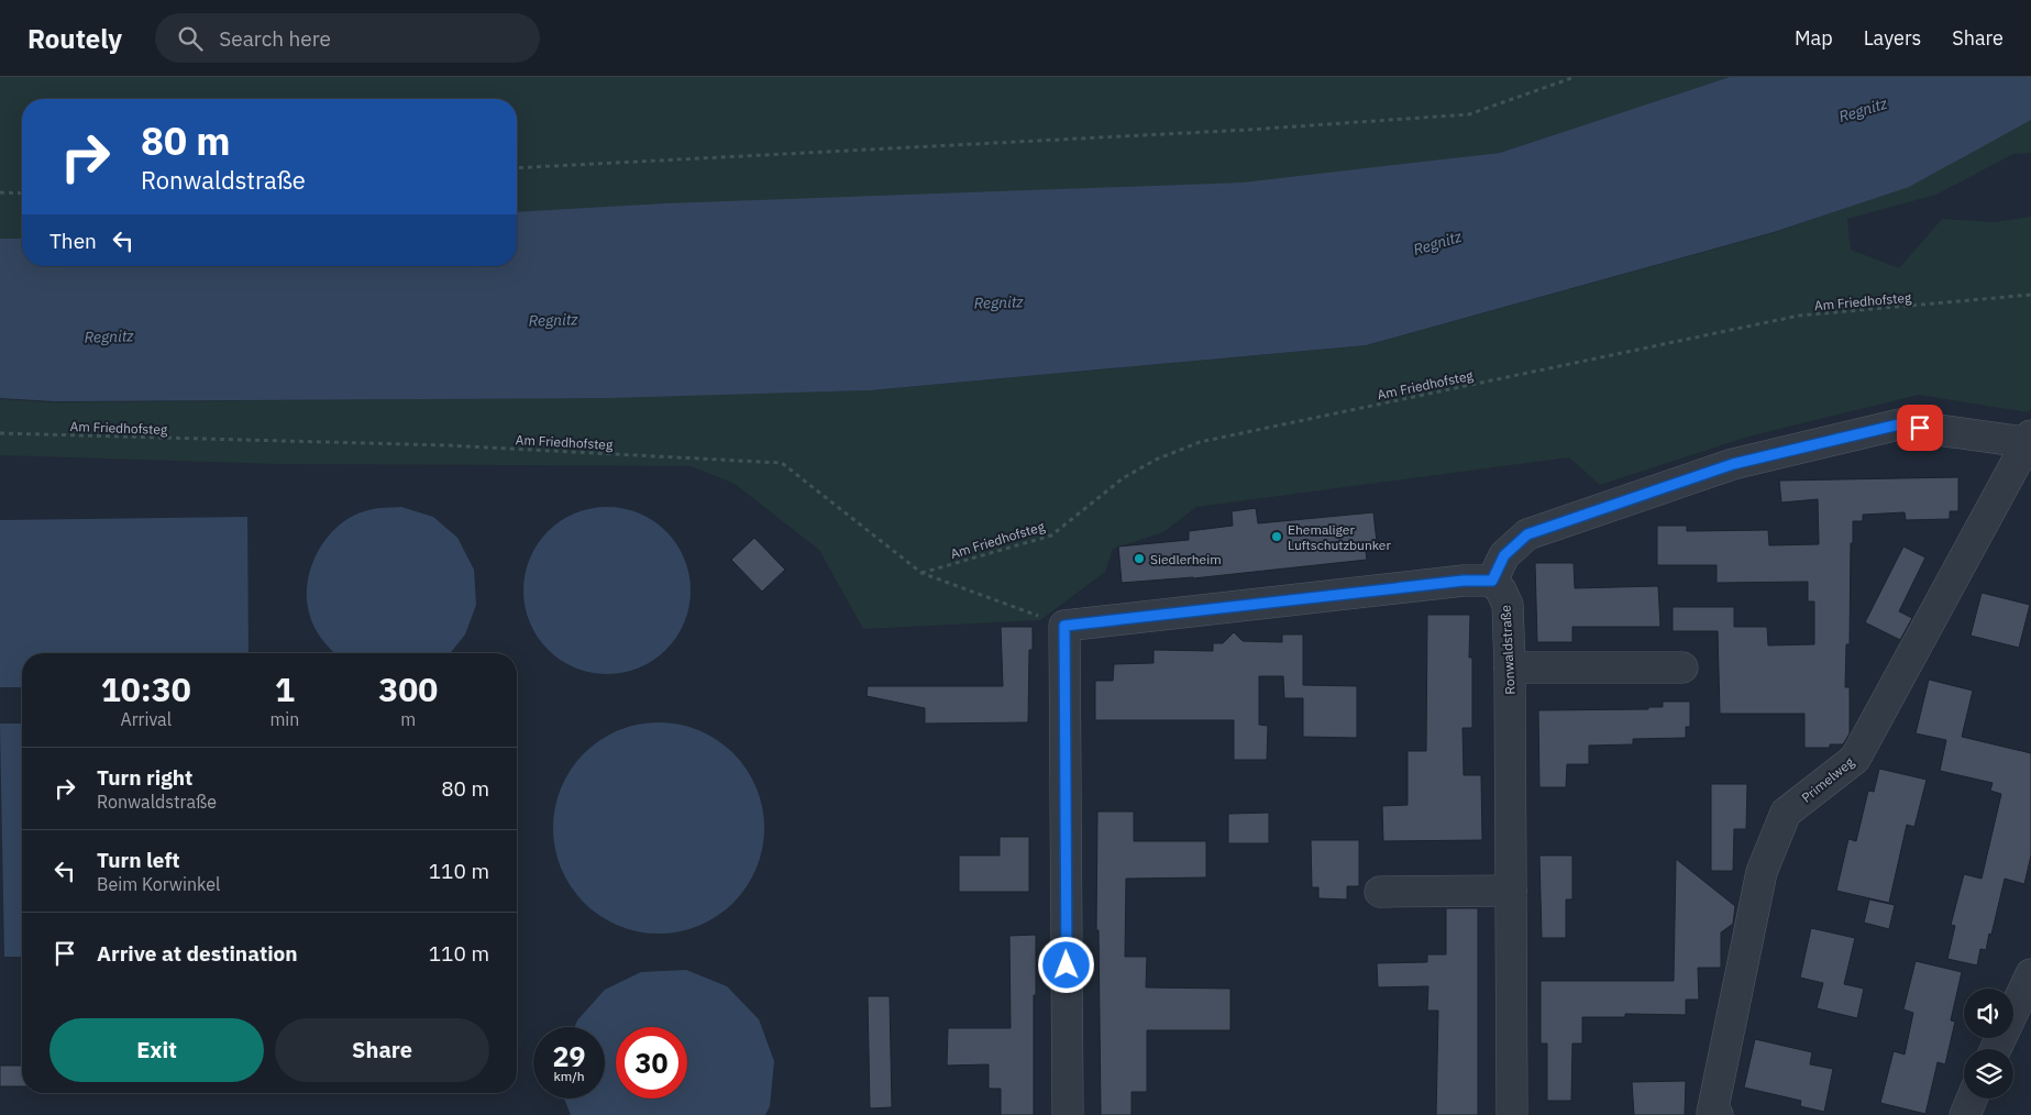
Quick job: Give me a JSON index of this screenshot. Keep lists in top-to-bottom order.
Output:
{
  "streets": {
    "street": ["Ronwaldstraße", "Primelweg"],
    "path": ["Am Friedhofsteg"]
  },
  "water": ["Regnitz"],
  "places": ["Ehemaliger Luftschutzbunker", "Siedlerheim"],
  "page": {
    "header": "Routely",
    "search": "Search here",
    "nav": ["Map", "Layers", "Share"],
    "turn": ["80 m", "Ronwaldstraße"],
    "then": "Then",
    "eta": [
      "10:30",
      "Arrival",
      "1",
      "min",
      "300",
      "m"
    ],
    "list": [
      {
        "name": "Turn right",
        "note": "Ronwaldstraße",
        "value": "80 m"
      },
      {
        "name": "Turn left",
        "note": "Beim Korwinkel",
        "value": "110 m"
      },
      {
        "name": "Arrive at destination",
        "value": "110 m"
      }
    ],
    "buttons": ["Exit", "Share"],
    "speed": "29 km/h",
    "limit": "30"
  }
}
